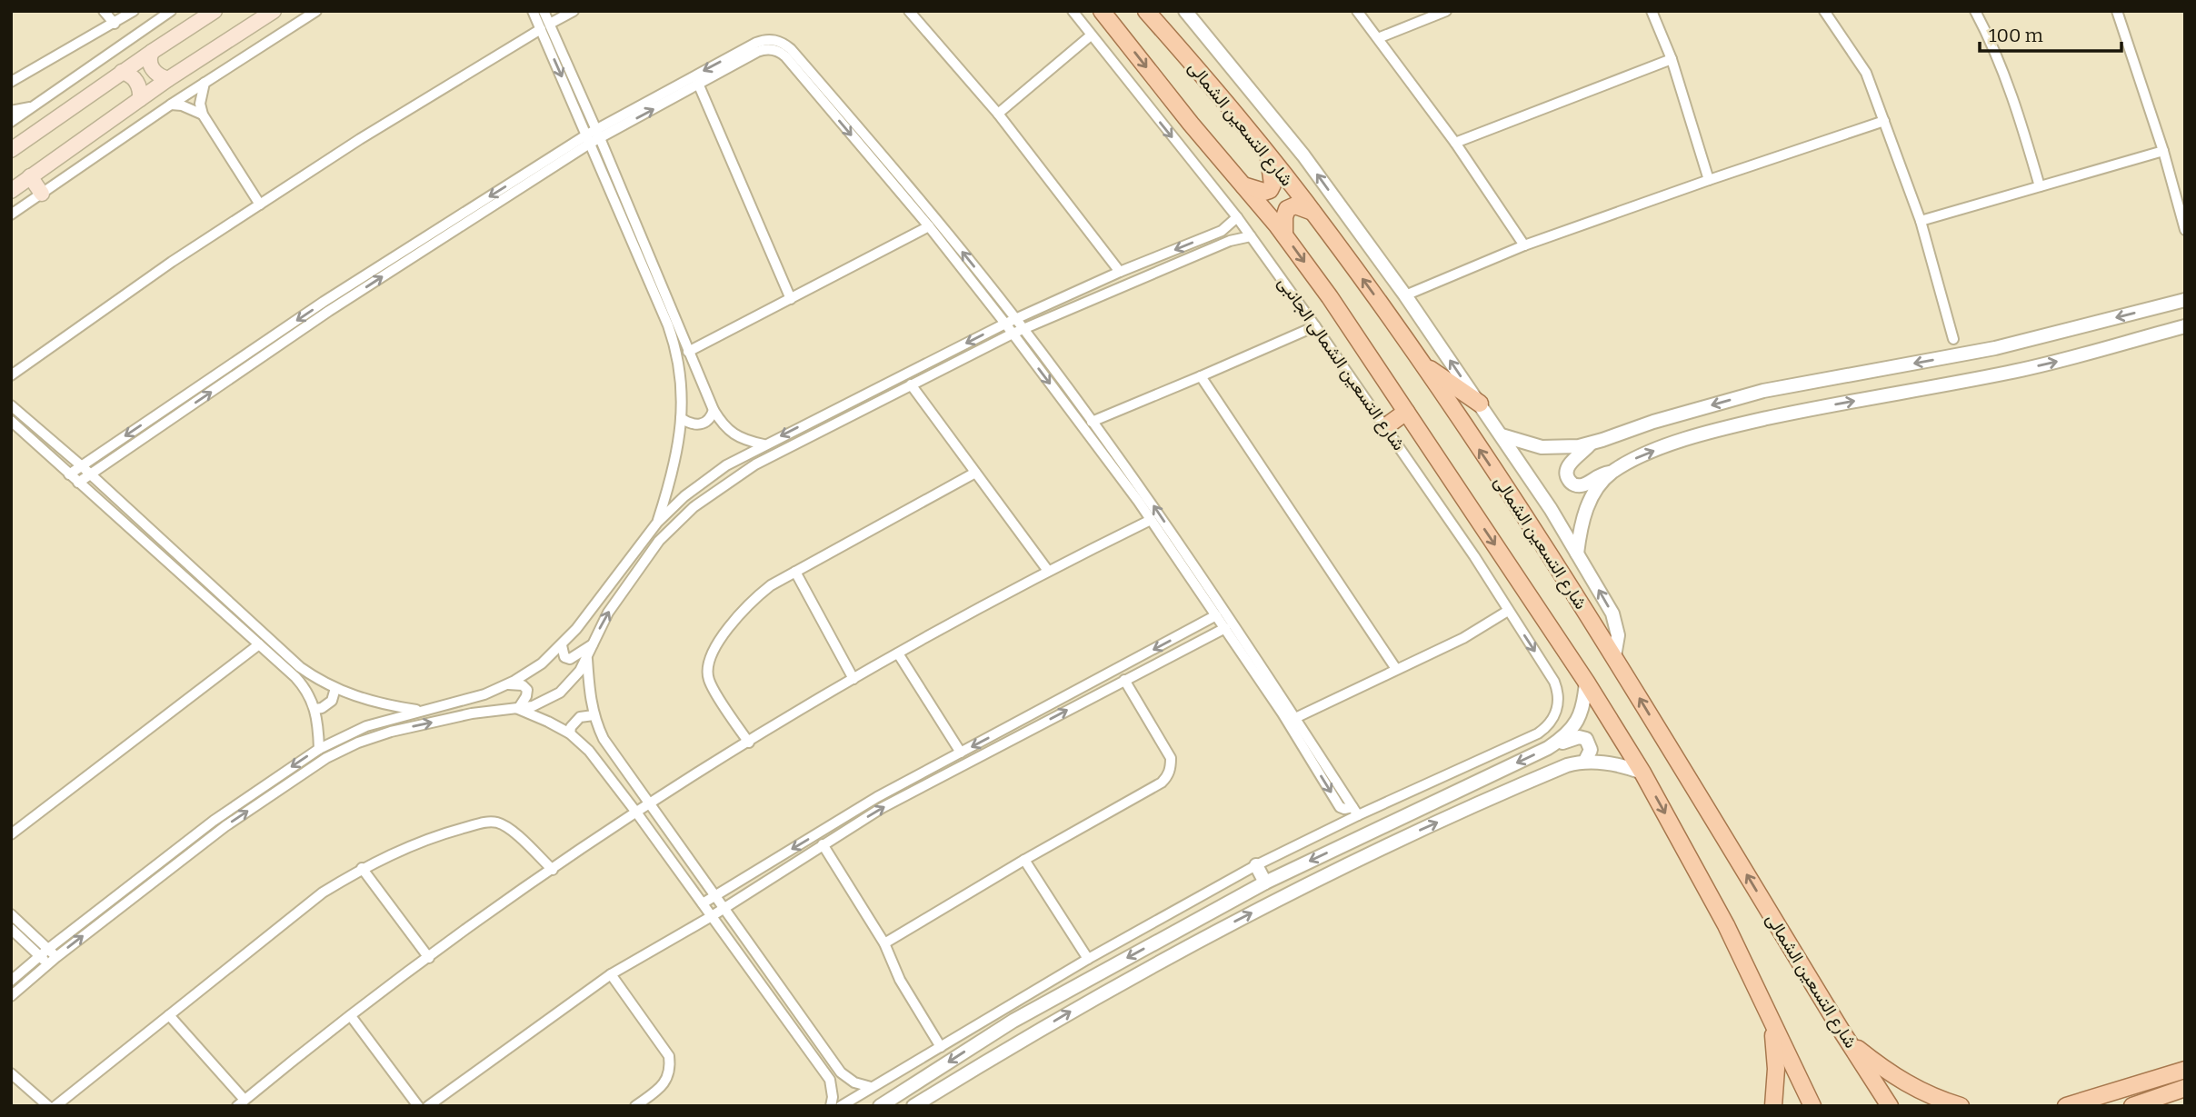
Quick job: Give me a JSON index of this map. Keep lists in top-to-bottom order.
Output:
{
  "streets": {
    "main road": ["شارع التسعين الشمالى"],
    "street": ["شارع التسعين الشمالى الجانبى"]
  },
  "scale_bar": "100 m"
}
